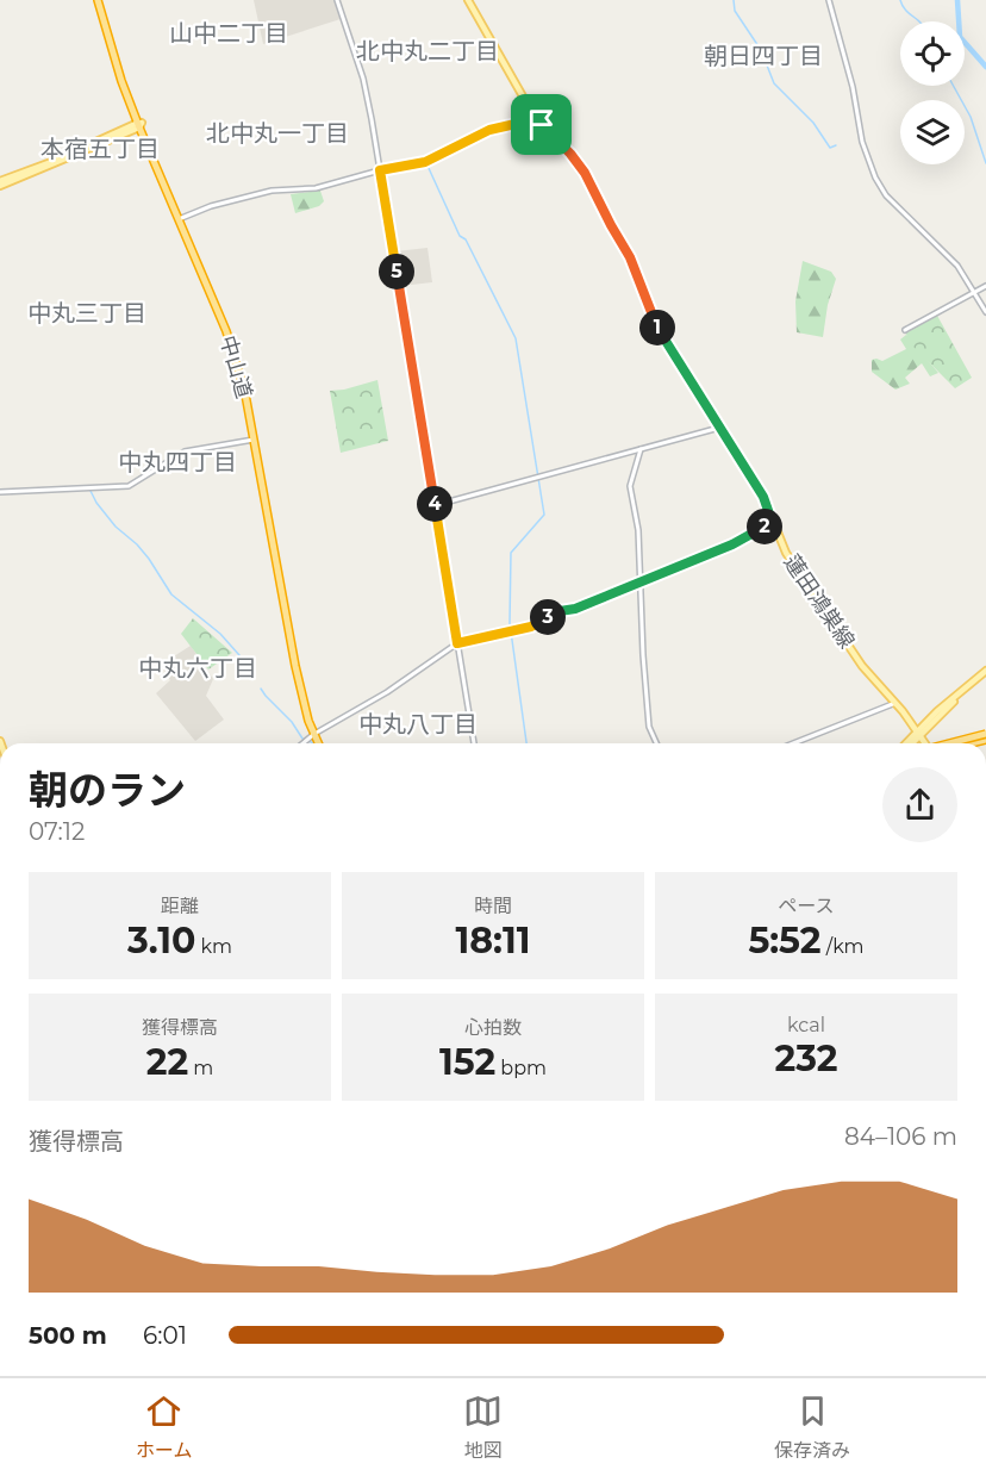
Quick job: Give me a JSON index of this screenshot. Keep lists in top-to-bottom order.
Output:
{
  "streets": {
    "highway": ["中山道"],
    "main road": ["蓮田鴻巣線"]
  },
  "districts": [
    "山中二丁目",
    "北中丸二丁目",
    "朝日四丁目",
    "北中丸一丁目",
    "本宿五丁目",
    "中丸三丁目",
    "中丸四丁目",
    "中丸六丁目",
    "中丸八丁目"
  ],
  "page": {
    "pins": [
      "5",
      "1",
      "4",
      "2",
      "3"
    ],
    "heading": ["朝のラン", "07:12"],
    "stats": [
      ["距離", "3.10 km"],
      ["時間", "18:11"],
      ["ペース", "5:52 /km"],
      ["獲得標高", "22 m"],
      ["心拍数", "152 bpm"],
      ["kcal", "232"]
    ],
    "chart": ["獲得標高", "84–106 m"],
    "list": [
      {
        "name": "500 m",
        "note": "6:01"
      }
    ],
    "tabs": ["ホーム", "地図", "保存済み"]
  }
}
